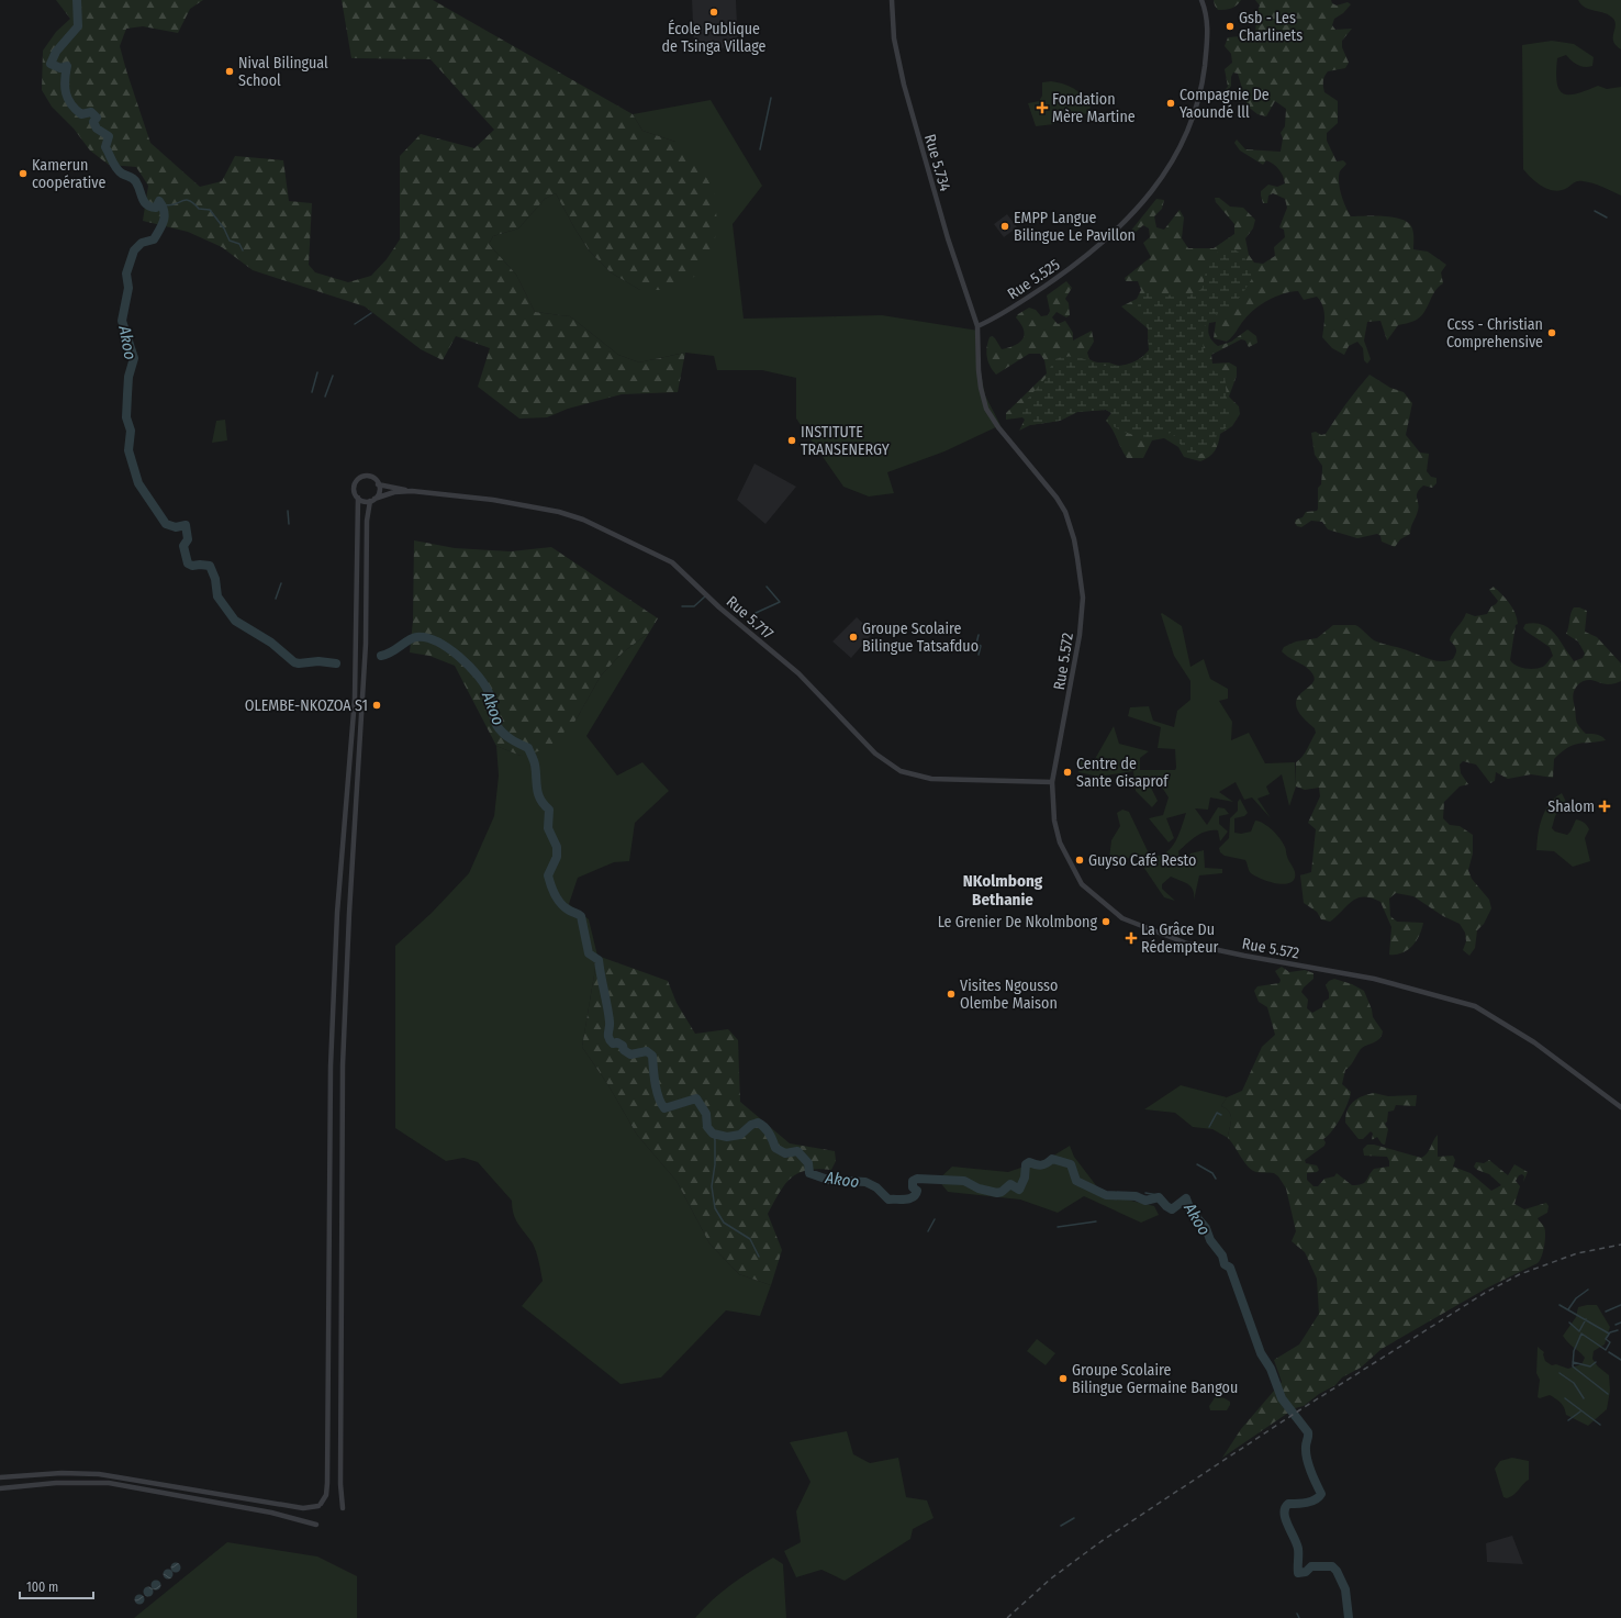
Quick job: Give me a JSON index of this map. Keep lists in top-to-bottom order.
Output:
{
  "streets": {
    "street": [
      "Rue 5.734",
      "Rue 5.525",
      "Rue 5.717",
      "Rue 5.572"
    ]
  },
  "crossings": [
    ["Rue 5.734", "Rue 5.525"],
    ["Rue 5.734", "Rue 5.572"],
    ["Rue 5.525", "Rue 5.572"],
    ["Rue 5.717", "Rue 5.572"]
  ],
  "districts": ["NKolmbong Bethanie"],
  "water": ["Akoo"],
  "places": {
    "other": [
      "École Publique de Tsinga Village",
      "Gsb - Les Charlinets",
      "Nival Bilingual School",
      "Compagnie De Yaoundé lll",
      "Kamerun coopérative",
      "EMPP Langue Bilingue Le Pavillon",
      "Ccss - Christian Comprehensive",
      "INSTITUTE TRANSENERGY",
      "Groupe Scolaire Bilingue Tatsafduo",
      "OLEMBE-NKOZOA S1",
      "Centre de Sante Gisaprof",
      "Guyso Café Resto",
      "Le Grenier De Nkolmbong",
      "Visites Ngousso Olembe Maison",
      "Groupe Scolaire Bilingue Germaine Bangou"
    ],
    "health": ["Fondation Mère Martine", "Shalom", "La Grâce Du Rédempteur"]
  },
  "scale_bar": "100 m"
}
